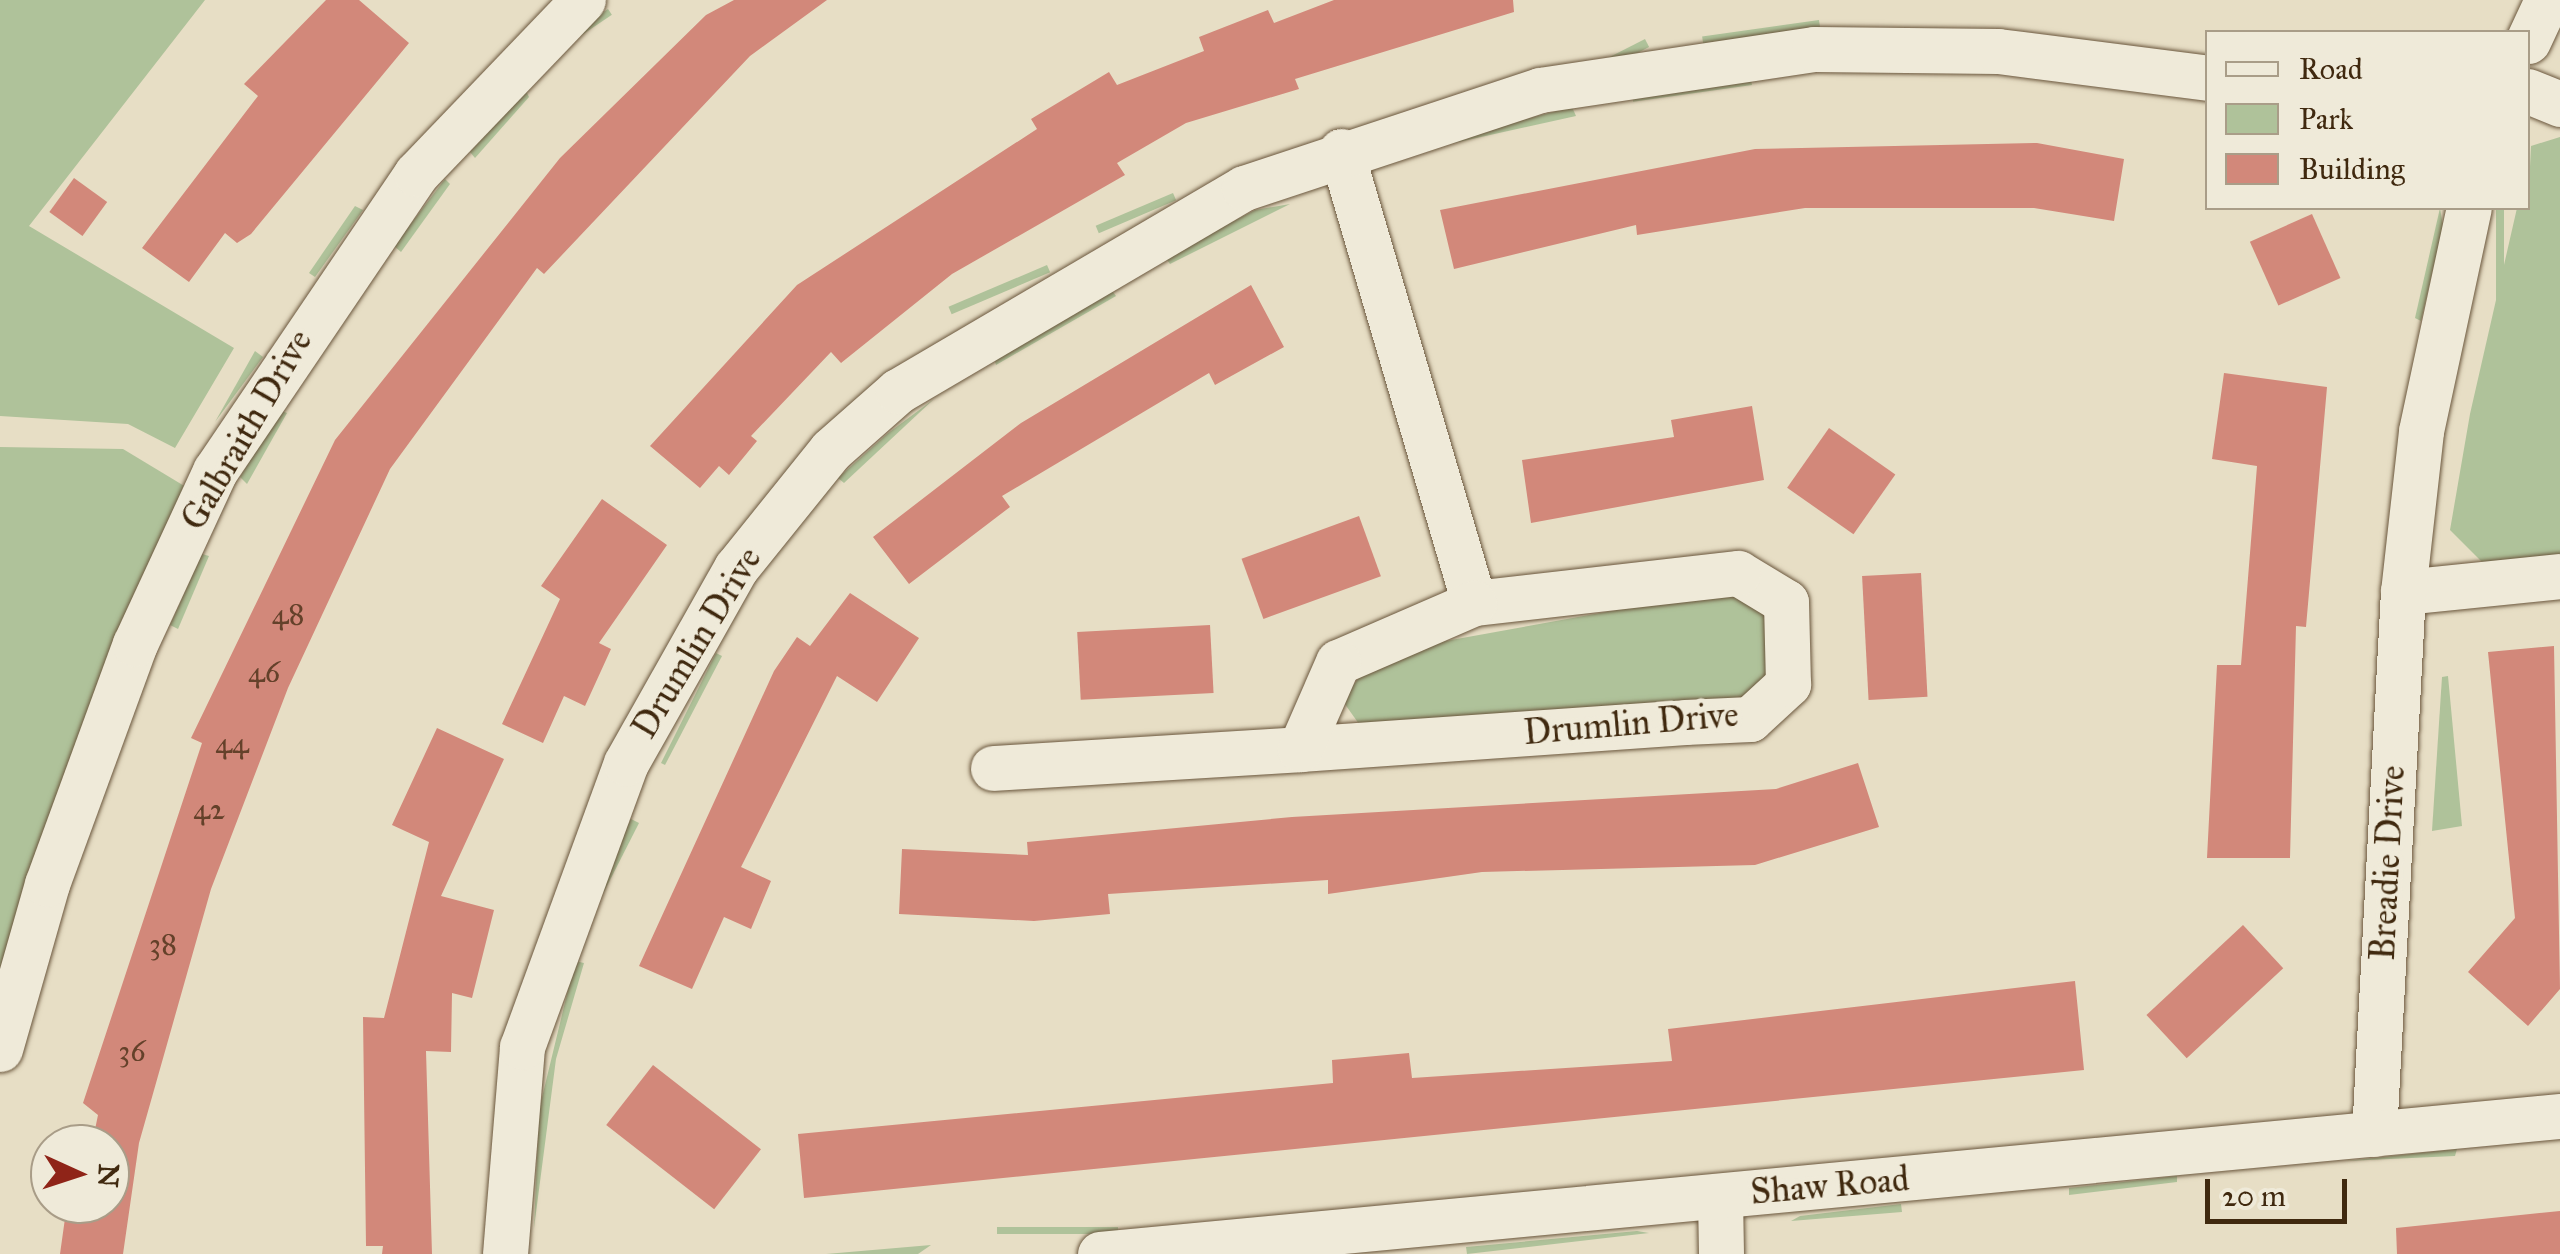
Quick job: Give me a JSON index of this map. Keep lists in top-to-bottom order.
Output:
{
  "streets": {
    "street": [
      "Galbraith Drive",
      "Drumlin Drive",
      "Breadie Drive",
      "Shaw Road"
    ]
  },
  "crossings": [
    ["Breadie Drive", "Shaw Road"]
  ],
  "house_numbers": [
    "48",
    "46",
    "44",
    "42",
    "38",
    "36"
  ],
  "legend": ["Road", "Park", "Building"],
  "scale_bar": "20 m",
  "north": "right"
}
